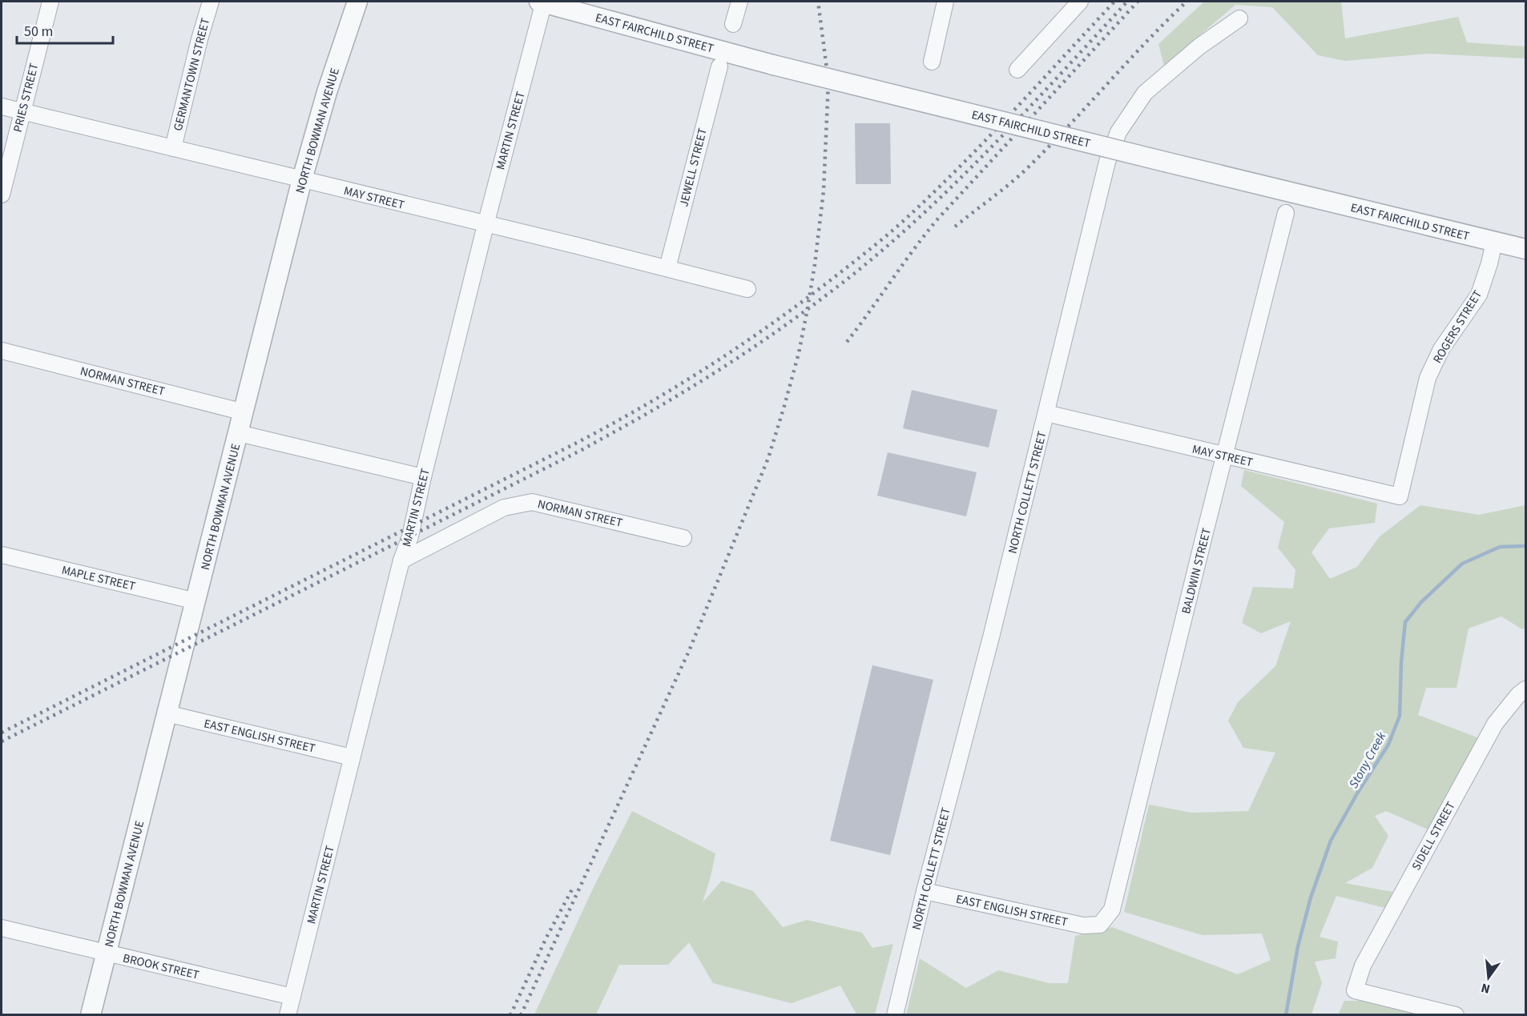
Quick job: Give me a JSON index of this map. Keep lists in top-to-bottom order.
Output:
{
  "streets": {
    "street": [
      "EAST FAIRCHILD STREET",
      "GERMANTOWN STREET",
      "PRIES STREET",
      "NORTH BOWMAN AVENUE",
      "MARTIN STREET",
      "JEWELL STREET",
      "MAY STREET",
      "ROGERS STREET",
      "NORMAN STREET",
      "NORTH COLLETT STREET",
      "BALDWIN STREET",
      "MAPLE STREET",
      "EAST ENGLISH STREET",
      "SIDELL STREET",
      "BROOK STREET"
    ]
  },
  "crossings": [
    ["EAST FAIRCHILD STREET", "MARTIN STREET"],
    ["EAST FAIRCHILD STREET", "ROGERS STREET"],
    ["GERMANTOWN STREET", "MAY STREET"],
    ["PRIES STREET", "MAY STREET"],
    ["NORTH BOWMAN AVENUE", "MAY STREET"],
    ["NORTH BOWMAN AVENUE", "NORMAN STREET"],
    ["NORTH BOWMAN AVENUE", "MAPLE STREET"],
    ["NORTH BOWMAN AVENUE", "EAST ENGLISH STREET"],
    ["NORTH BOWMAN AVENUE", "BROOK STREET"],
    ["MARTIN STREET", "MAY STREET"],
    ["MARTIN STREET", "NORMAN STREET"],
    ["MARTIN STREET", "EAST ENGLISH STREET"],
    ["MARTIN STREET", "BROOK STREET"],
    ["JEWELL STREET", "MAY STREET"],
    ["MAY STREET", "ROGERS STREET"],
    ["MAY STREET", "NORTH COLLETT STREET"],
    ["MAY STREET", "BALDWIN STREET"],
    ["NORTH COLLETT STREET", "EAST ENGLISH STREET"],
    ["BALDWIN STREET", "EAST ENGLISH STREET"]
  ],
  "water": ["Stony Creek"],
  "scale_bar": "50 m",
  "north": "bottom"
}
